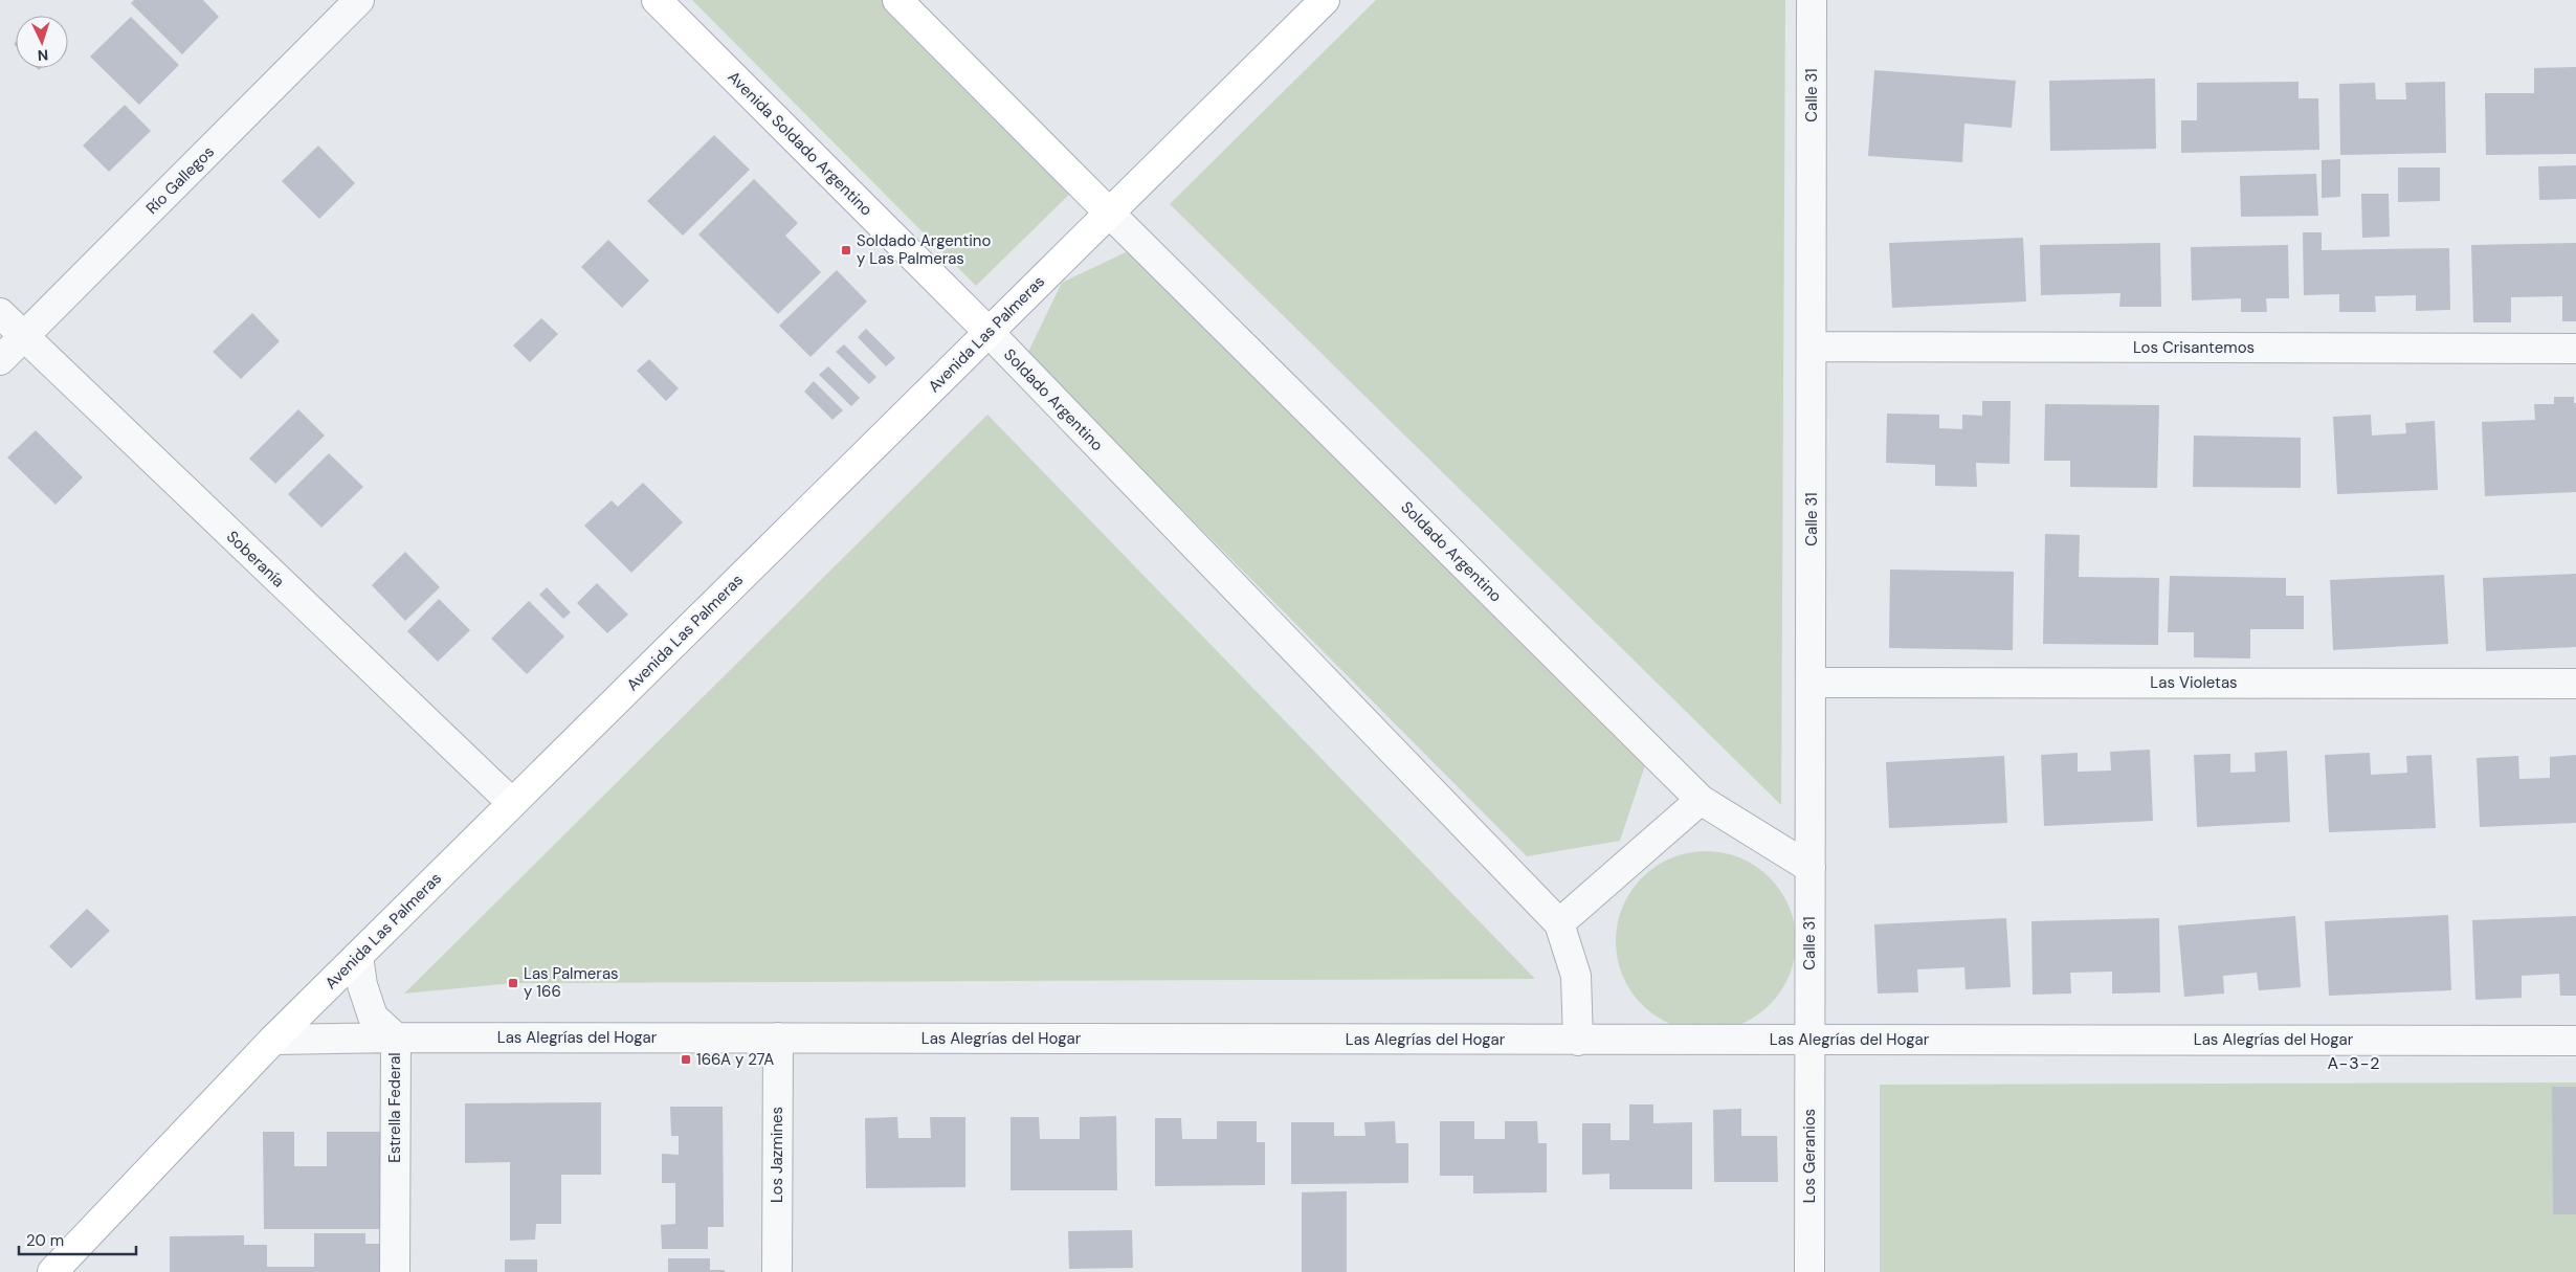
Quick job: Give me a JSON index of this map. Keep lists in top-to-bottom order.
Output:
{
  "streets": {
    "main road": ["Avenida Soldado Argentino", "Avenida Las Palmeras"],
    "street": [
      "Calle 31",
      "Río Gallegos",
      "Los Crisantemos",
      "Soldado Argentino",
      "Soberanía",
      "Las Violetas",
      "Las Alegrías del Hogar",
      "Estrella Federal",
      "Los Jazmines",
      "Los Geranios"
    ]
  },
  "crossings": [
    ["Calle 31", "Los Crisantemos"],
    ["Calle 31", "Soldado Argentino"],
    ["Calle 31", "Las Violetas"],
    ["Calle 31", "Las Alegrías del Hogar"],
    ["Calle 31", "Los Geranios"],
    ["Avenida Soldado Argentino", "Avenida Las Palmeras"],
    ["Avenida Soldado Argentino", "Soldado Argentino"],
    ["Río Gallegos", "Soberanía"],
    ["Avenida Las Palmeras", "Soldado Argentino"],
    ["Avenida Las Palmeras", "Soberanía"],
    ["Avenida Las Palmeras", "Las Alegrías del Hogar"],
    ["Avenida Las Palmeras", "Estrella Federal"],
    ["Soldado Argentino", "Las Alegrías del Hogar"],
    ["Las Alegrías del Hogar", "Estrella Federal"],
    ["Las Alegrías del Hogar", "Los Jazmines"],
    ["Las Alegrías del Hogar", "Los Geranios"]
  ],
  "districts": ["A-3-2"],
  "places": {
    "transit": ["Soldado Argentino y Las Palmeras", "Las Palmeras y 166", "166A y 27A"]
  },
  "scale_bar": "20 m",
  "north": "bottom"
}
